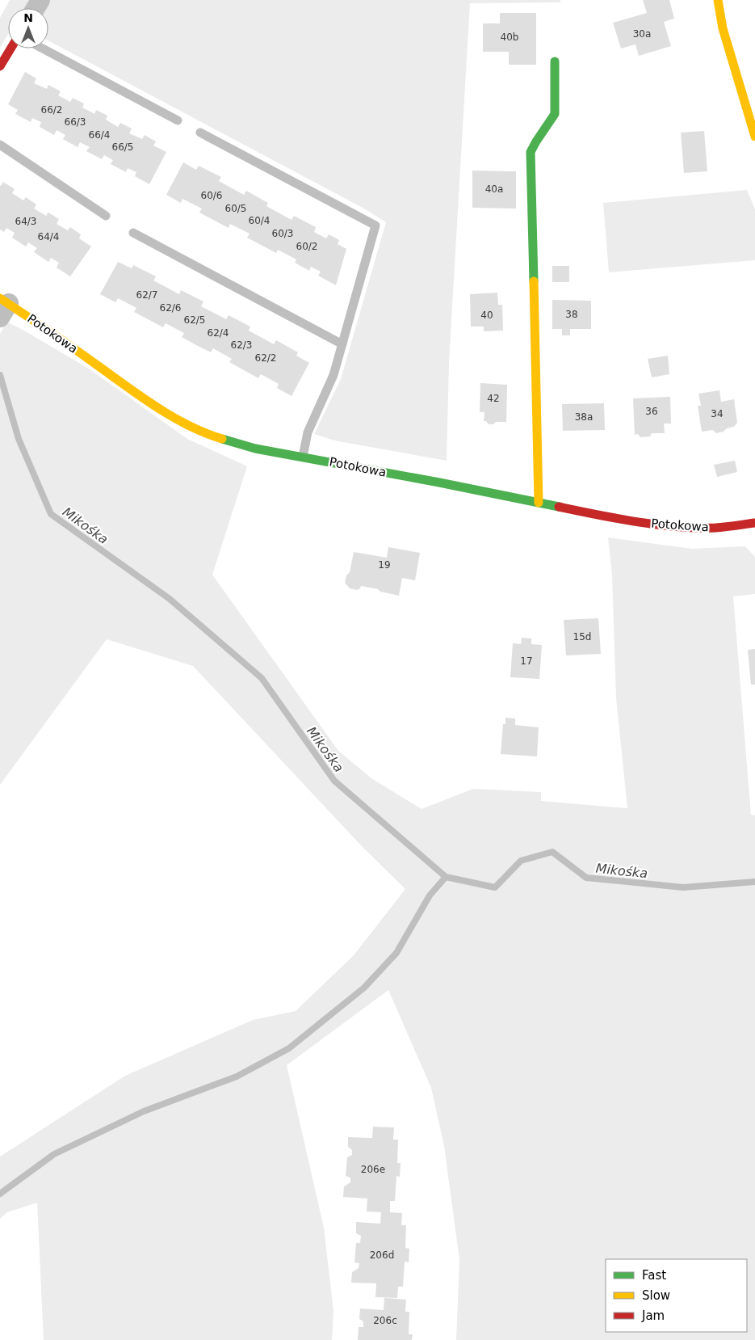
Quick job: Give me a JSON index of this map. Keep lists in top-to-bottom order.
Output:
{
  "streets": {
    "street": ["Potokowa"]
  },
  "water": ["Mikośka"],
  "house_numbers": [
    "30a",
    "40b",
    "66/2",
    "66/3",
    "66/4",
    "66/5",
    "40a",
    "60/6",
    "60/5",
    "60/4",
    "64/3",
    "60/3",
    "64/4",
    "60/2",
    "62/7",
    "62/6",
    "38",
    "40",
    "62/5",
    "62/4",
    "62/3",
    "62/2",
    "42",
    "36",
    "34",
    "38a",
    "19",
    "15d",
    "17",
    "206e",
    "206d",
    "206c"
  ],
  "legend": ["Fast", "Slow", "Jam"],
  "north": "top"
}
